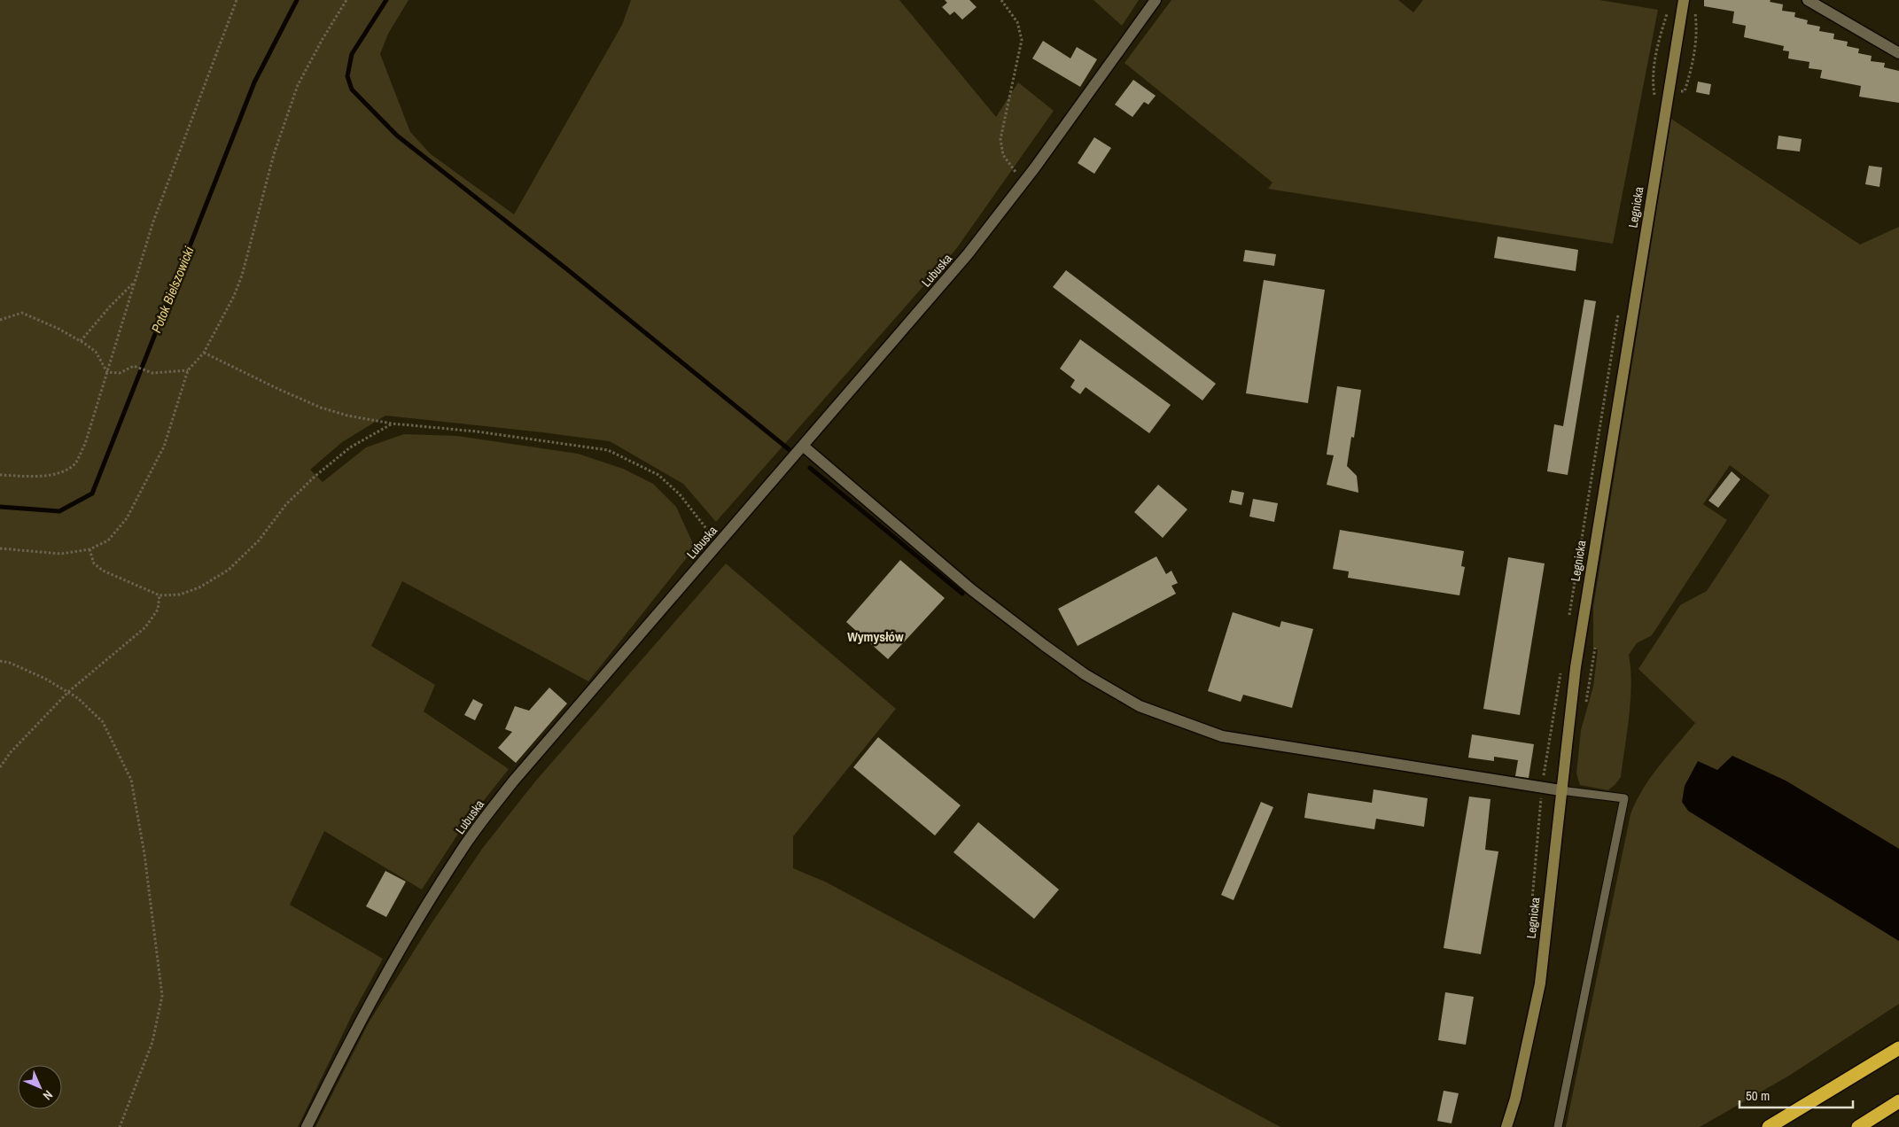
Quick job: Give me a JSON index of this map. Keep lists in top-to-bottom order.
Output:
{
  "streets": {
    "main road": ["Legnicka"],
    "street": ["Lubuska"]
  },
  "districts": ["Wymysłów"],
  "water": ["Potok Bielszowicki"],
  "scale_bar": "50 m",
  "north": "bottom right"
}
